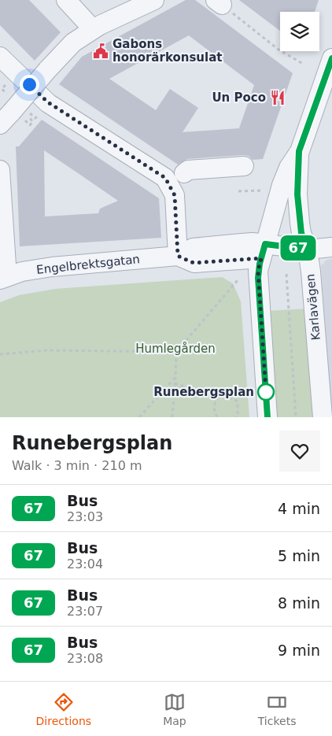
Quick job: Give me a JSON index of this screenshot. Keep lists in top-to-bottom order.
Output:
{
  "streets": {
    "street": ["Engelbrektsgatan", "Karlavägen"]
  },
  "crossings": [
    ["Engelbrektsgatan", "Karlavägen"]
  ],
  "parks": ["Humlegården"],
  "places": {
    "public building": ["Gabons honorärkonsulat"],
    "restaurant": ["Un Poco"],
    "other": ["Runebergsplan"]
  },
  "lines": ["bus line 67"],
  "page": {
    "on_map": "67",
    "heading": ["Runebergsplan", "Walk · 3 min · 210 m"],
    "list": [
      {
        "mark": "67",
        "name": "Bus",
        "note": "23:03",
        "value": "4 min"
      },
      {
        "mark": "67",
        "name": "Bus",
        "note": "23:04",
        "value": "5 min"
      },
      {
        "mark": "67",
        "name": "Bus",
        "note": "23:07",
        "value": "8 min"
      },
      {
        "mark": "67",
        "name": "Bus",
        "note": "23:08",
        "value": "9 min"
      }
    ],
    "tabs": ["Directions", "Map", "Tickets"]
  }
}
